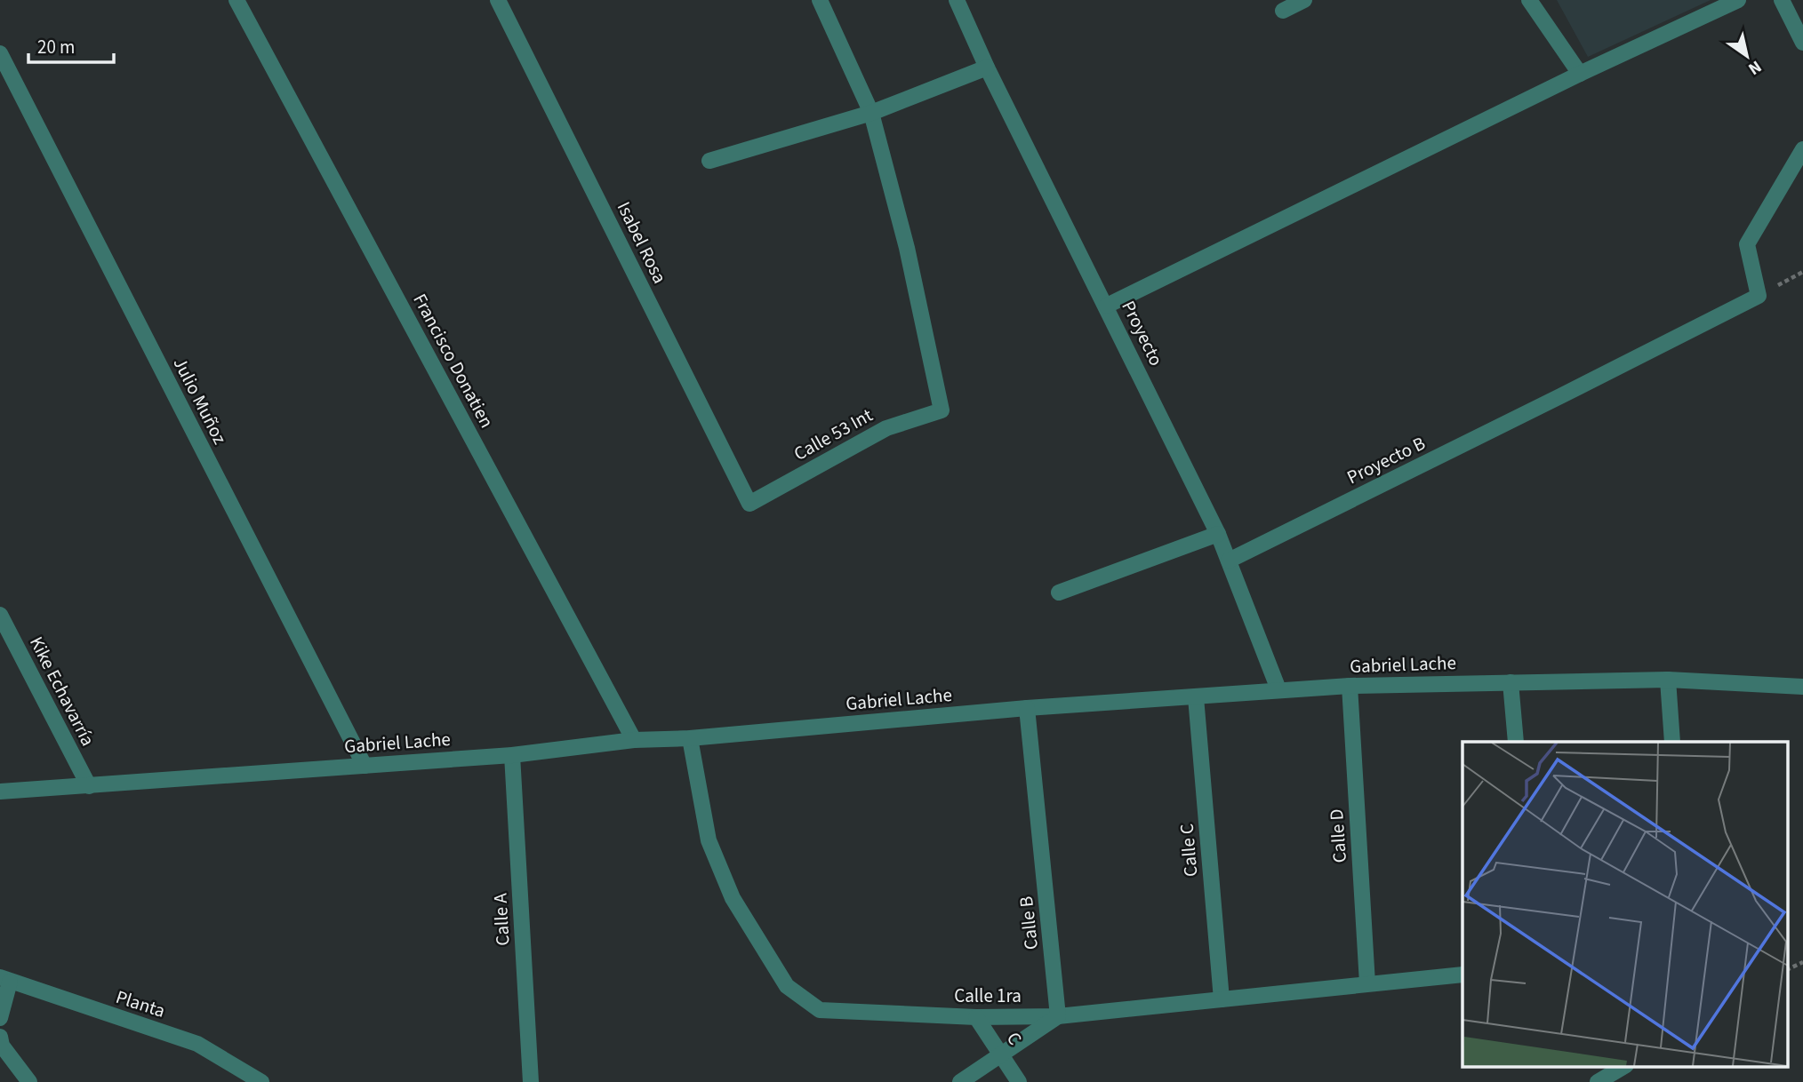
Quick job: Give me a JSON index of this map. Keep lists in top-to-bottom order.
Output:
{
  "streets": {
    "street": [
      "Isabel Rosa",
      "Proyecto",
      "Francisco Donatien",
      "Julio Muñoz",
      "Calle 53 Int",
      "Proyecto B",
      "Gabriel Lache",
      "Kike Echavarría",
      "Calle D",
      "Calle C",
      "Calle A",
      "Calle B",
      "Calle 1ra",
      "Planta",
      "C"
    ]
  },
  "crossings": [
    ["Isabel Rosa", "Calle 53 Int"],
    ["Proyecto", "Proyecto B"],
    ["Proyecto", "Gabriel Lache"],
    ["Francisco Donatien", "Gabriel Lache"],
    ["Julio Muñoz", "Gabriel Lache"],
    ["Gabriel Lache", "Kike Echavarría"],
    ["Gabriel Lache", "Calle D"],
    ["Gabriel Lache", "Calle C"],
    ["Gabriel Lache", "Calle A"],
    ["Gabriel Lache", "Calle B"],
    ["Gabriel Lache", "Calle 1ra"],
    ["Calle D", "Calle 1ra"],
    ["Calle C", "Calle 1ra"],
    ["Calle B", "Calle 1ra"],
    ["Calle 1ra", "C"]
  ],
  "scale_bar": "20 m",
  "north": "bottom right"
}
